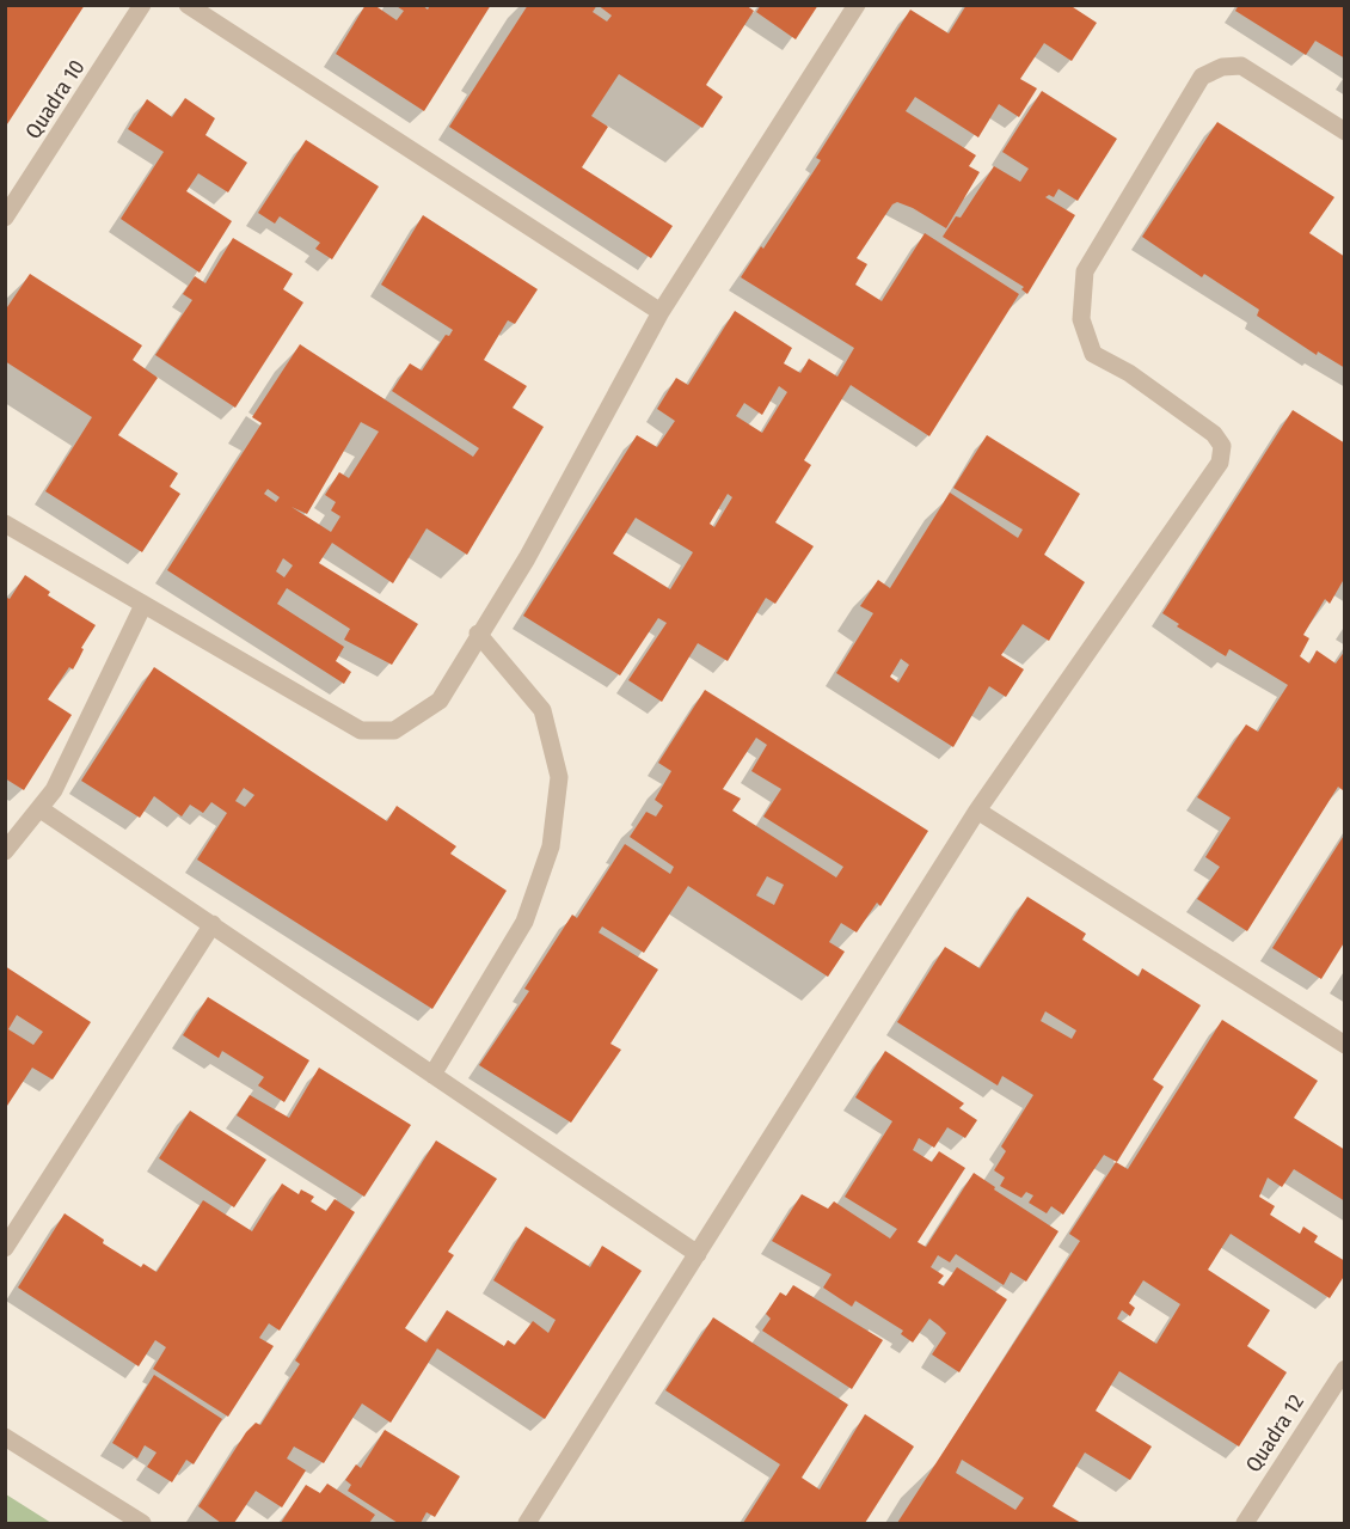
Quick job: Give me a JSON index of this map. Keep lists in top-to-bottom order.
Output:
{
  "streets": {
    "street": ["Quadra 10", "Quadra 12"]
  }
}
